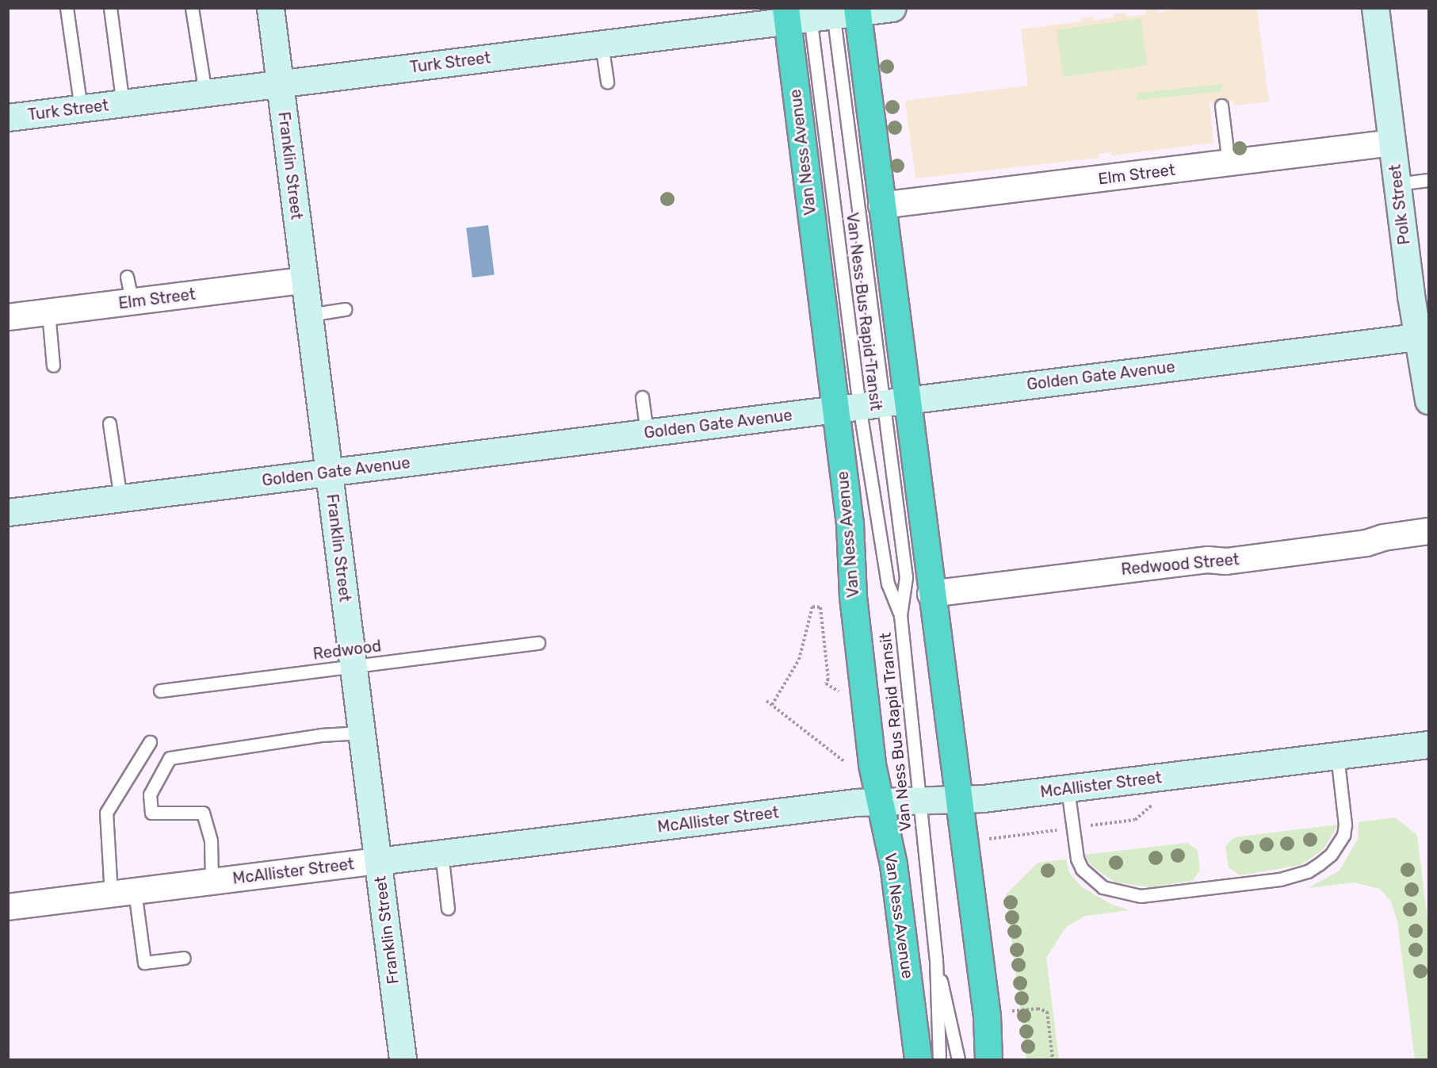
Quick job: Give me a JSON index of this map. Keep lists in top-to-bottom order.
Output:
{
  "streets": {
    "highway": ["Van Ness Avenue"],
    "main road": [
      "Turk Street",
      "Franklin Street",
      "Polk Street",
      "Golden Gate Avenue",
      "McAllister Street"
    ],
    "street": ["Elm Street", "Redwood Street"],
    "lane": ["Van Ness Bus Rapid Transit", "Redwood"]
  },
  "crossings": [
    ["Turk Street", "Van Ness Avenue"],
    ["Turk Street", "Franklin Street"],
    ["Turk Street", "Van Ness Bus Rapid Transit"],
    ["Van Ness Avenue", "Elm Street"],
    ["Van Ness Avenue", "Van Ness Bus Rapid Transit"],
    ["Van Ness Avenue", "Golden Gate Avenue"],
    ["Van Ness Avenue", "Redwood Street"],
    ["Van Ness Avenue", "McAllister Street"],
    ["Franklin Street", "Elm Street"],
    ["Franklin Street", "Golden Gate Avenue"],
    ["Franklin Street", "Redwood"],
    ["Franklin Street", "McAllister Street"],
    ["Elm Street", "Polk Street"],
    ["Polk Street", "Golden Gate Avenue"],
    ["Van Ness Bus Rapid Transit", "Golden Gate Avenue"],
    ["Van Ness Bus Rapid Transit", "McAllister Street"]
  ]
}
